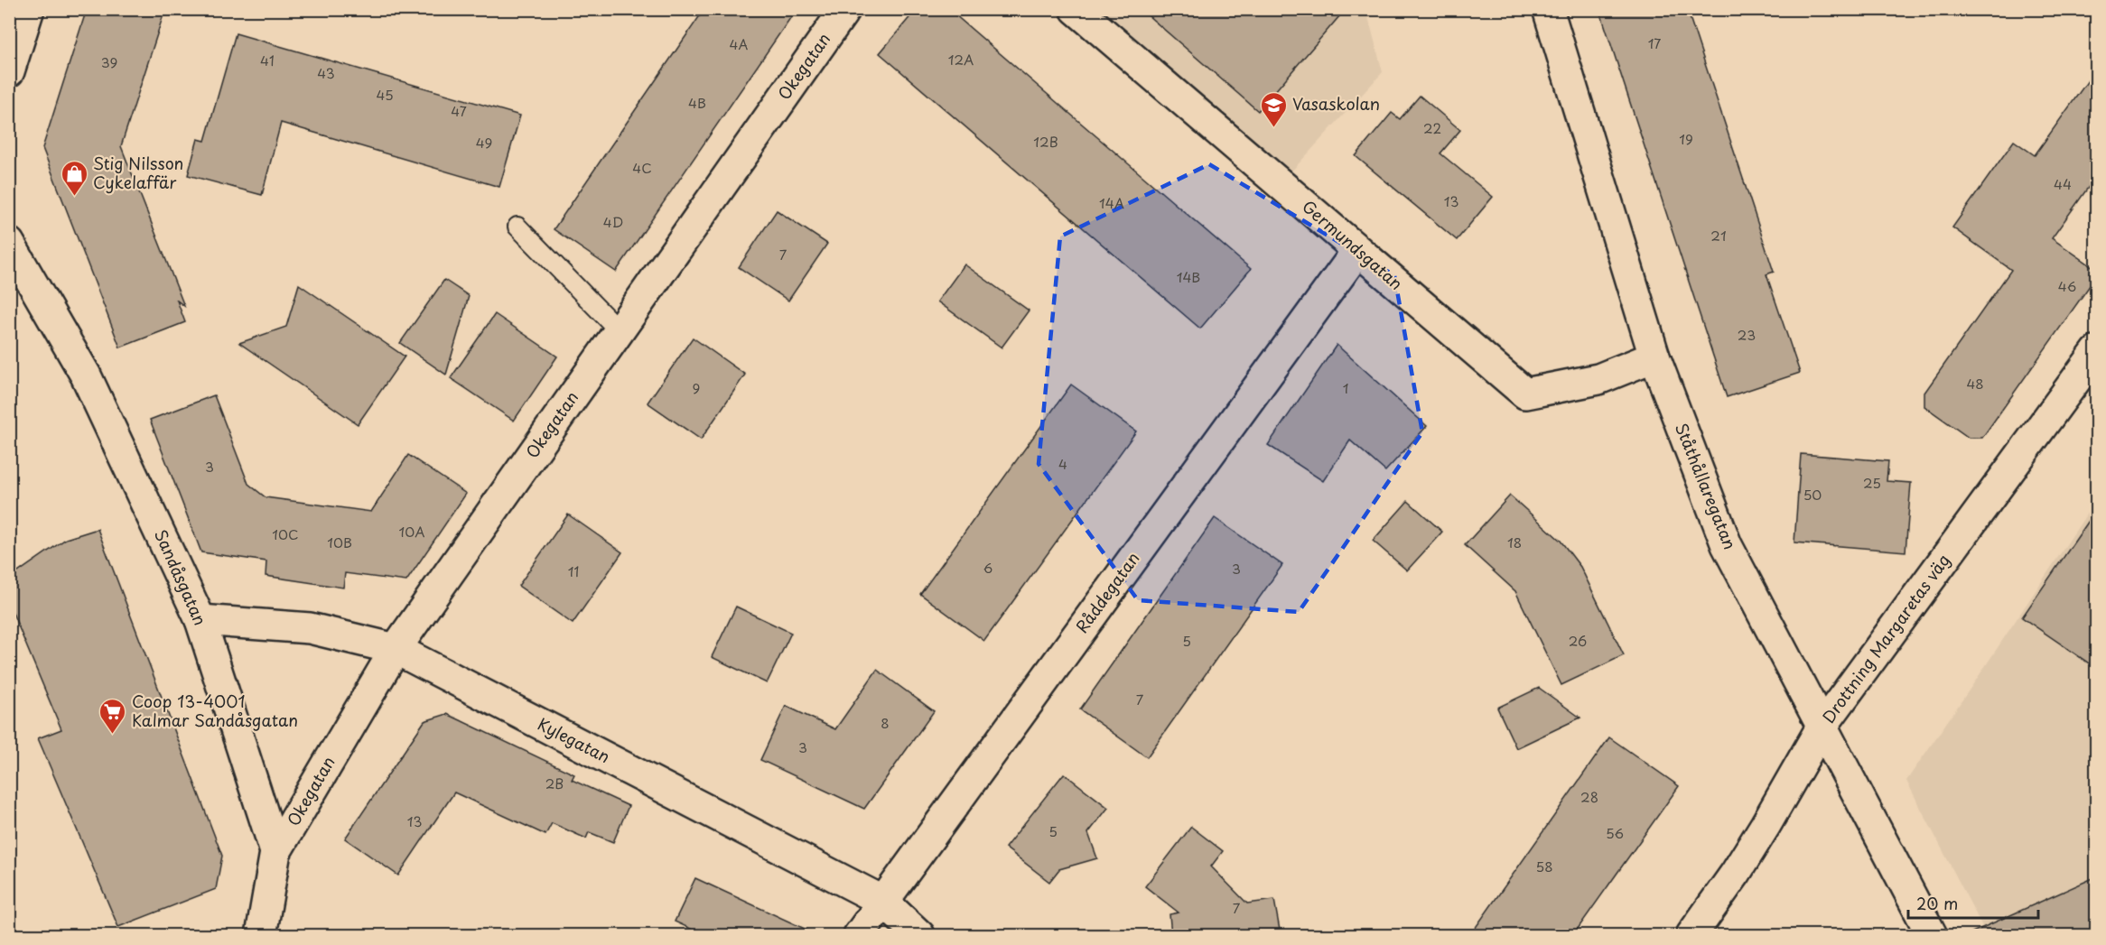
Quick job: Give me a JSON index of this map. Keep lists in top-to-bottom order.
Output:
{
  "streets": {
    "street": [
      "Okegatan",
      "Germundsgatan",
      "Ståthållaregatan",
      "Sandåsgatan",
      "Råddegatan",
      "Drottning Margaretas väg",
      "Kylegatan"
    ]
  },
  "crossings": [
    ["Okegatan", "Sandåsgatan"],
    ["Okegatan", "Kylegatan"],
    ["Germundsgatan", "Ståthållaregatan"],
    ["Germundsgatan", "Råddegatan"],
    ["Ståthållaregatan", "Drottning Margaretas väg"],
    ["Sandåsgatan", "Kylegatan"],
    ["Råddegatan", "Kylegatan"]
  ],
  "places": {
    "school or university": ["Vasaskolan"],
    "shop": ["Stig Nilsson Cykelaffär"],
    "supermarket": ["Coop 13-4001 Kalmar Sandåsgatan"]
  },
  "house_numbers": [
    "17",
    "4A",
    "12A",
    "41",
    "39",
    "43",
    "45",
    "4B",
    "47",
    "22",
    "19",
    "12B",
    "49",
    "4C",
    "44",
    "13",
    "14A",
    "4D",
    "21",
    "7",
    "14B",
    "46",
    "23",
    "48",
    "9",
    "1",
    "4",
    "3",
    "25",
    "50",
    "10A",
    "10C",
    "10B",
    "18",
    "6",
    "3",
    "11",
    "5",
    "26",
    "7",
    "8",
    "3",
    "2B",
    "28",
    "13",
    "5",
    "56",
    "58",
    "7"
  ],
  "scale_bar": "20 m"
}
